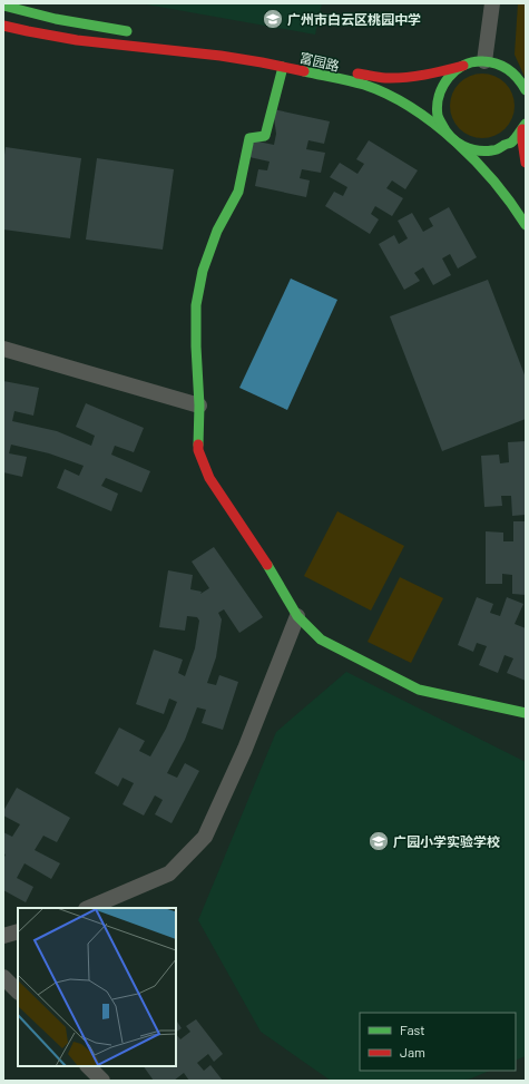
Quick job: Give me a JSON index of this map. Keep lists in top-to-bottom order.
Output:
{
  "streets": {
    "street": ["富园路"]
  },
  "places": {
    "school or university": ["广州市白云区桃园中学", "广园小学实验学校"]
  },
  "legend": ["Fast", "Jam"]
}
